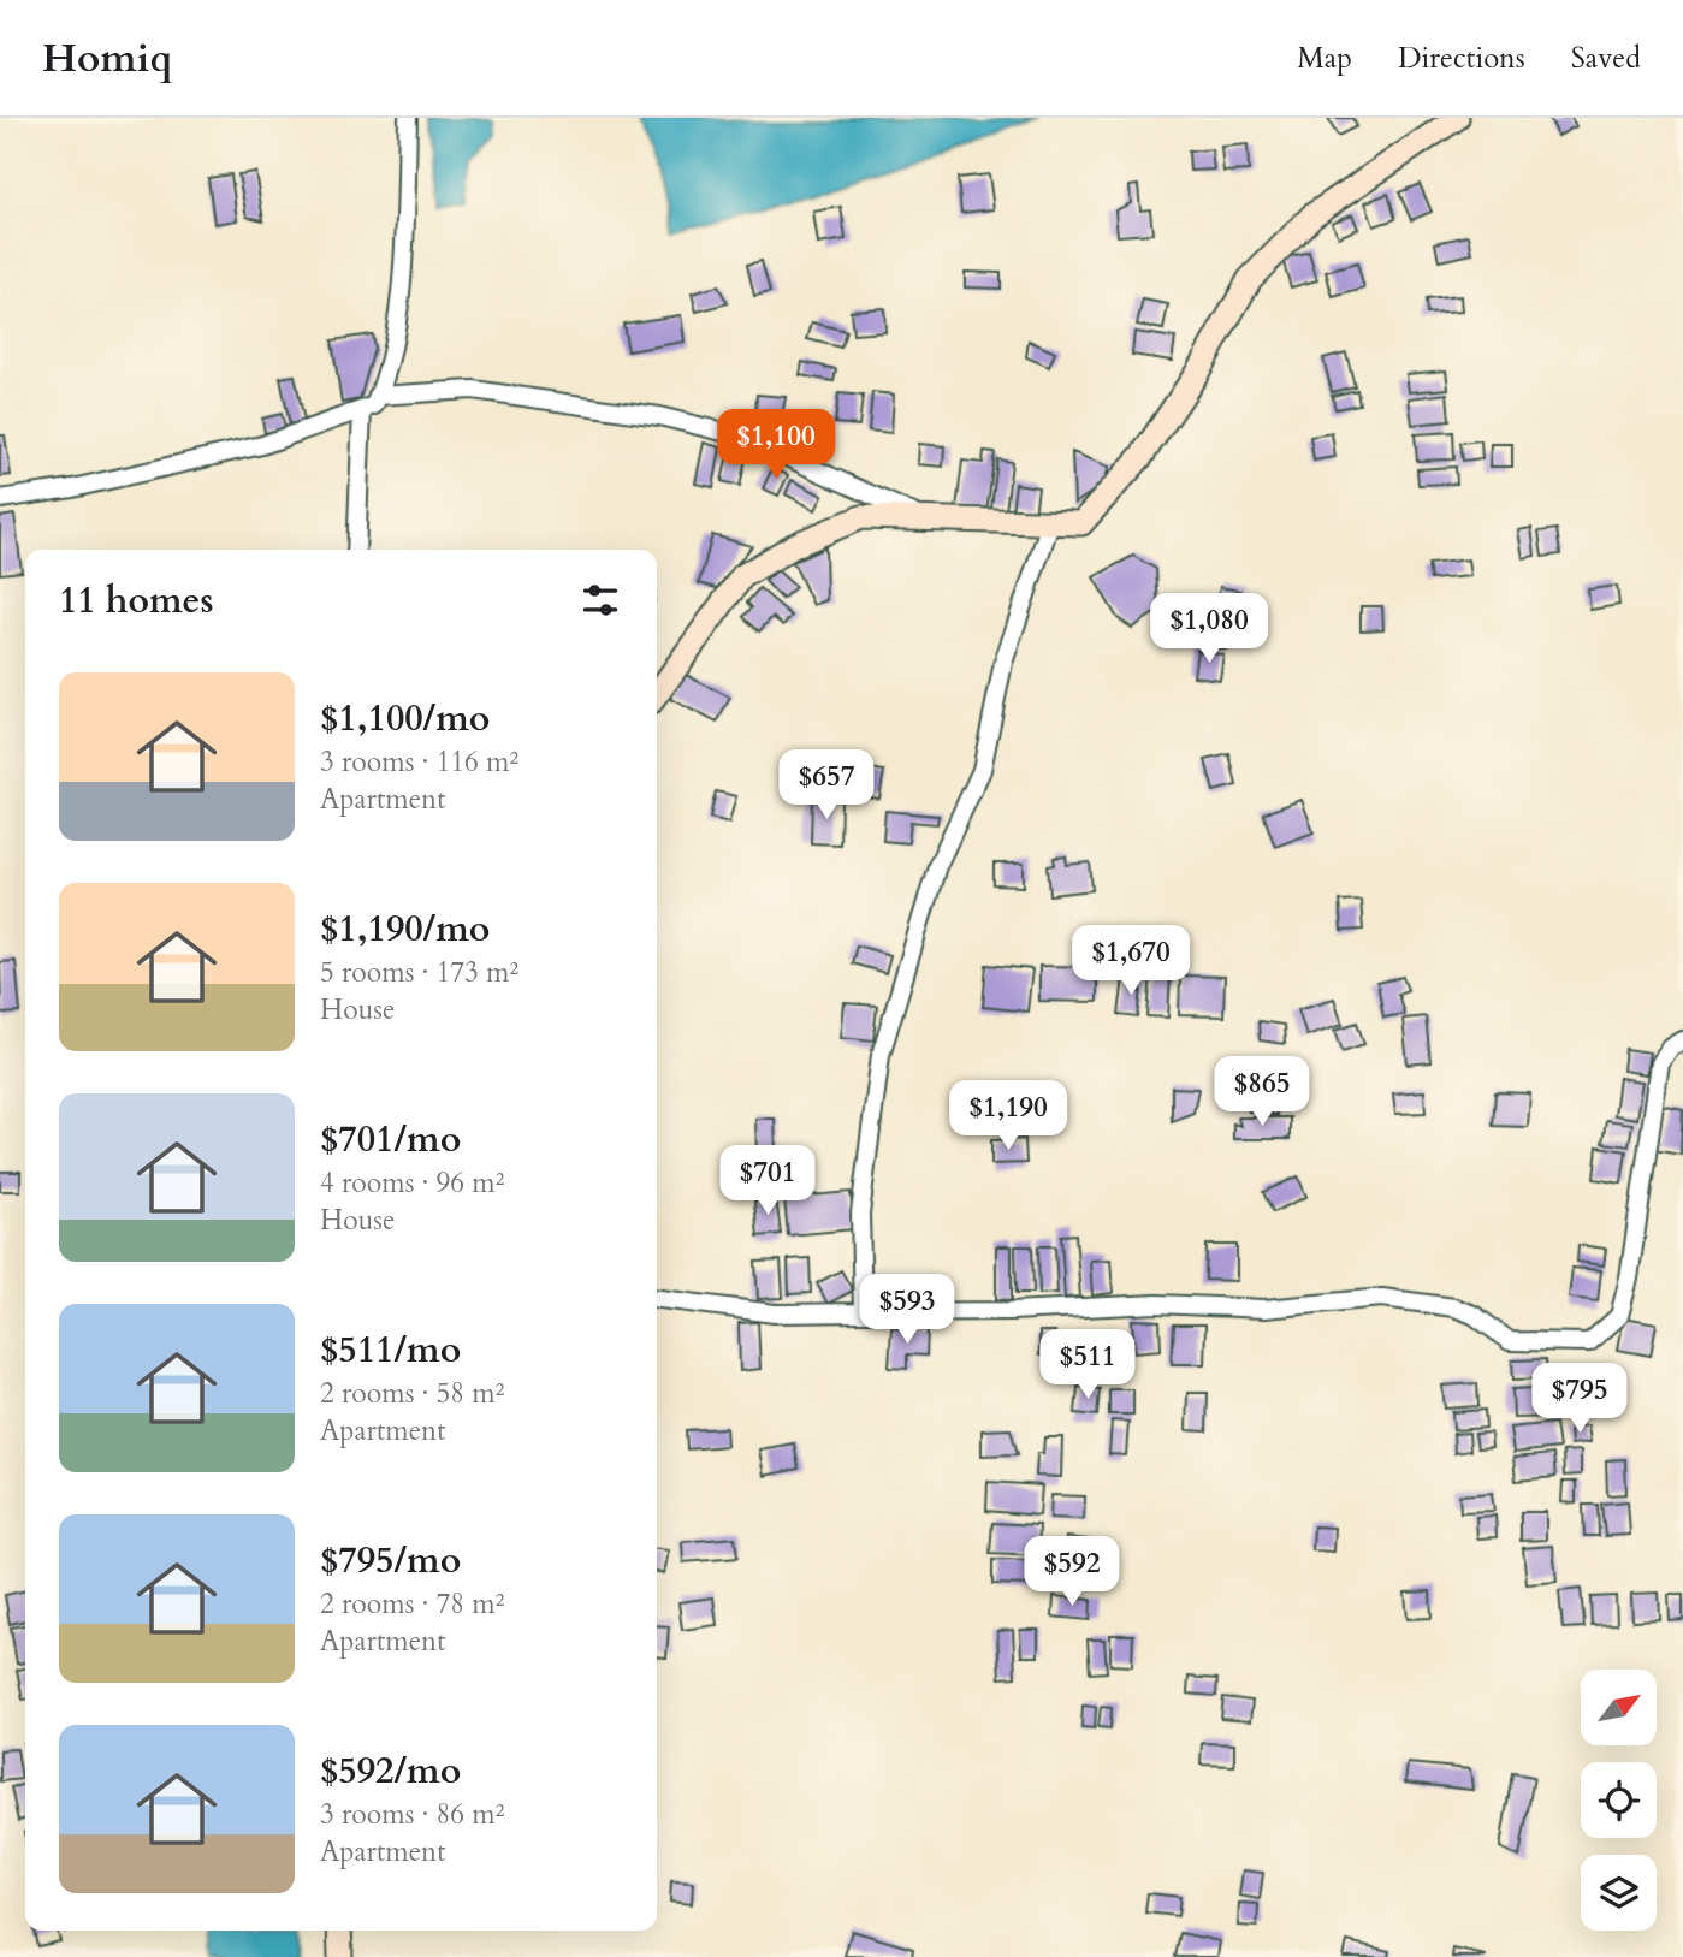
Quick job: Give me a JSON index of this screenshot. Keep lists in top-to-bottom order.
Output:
{
  "north": "top right",
  "page": {
    "header": "Homiq",
    "nav": ["Map", "Directions", "Saved"],
    "price": [
      "$1,100",
      "$1,080",
      "$657",
      "$1,670",
      "$865",
      "$1,190",
      "$701",
      "$593",
      "$511",
      "$795",
      "$592"
    ],
    "heading": "11 homes",
    "list": [
      {
        "name": "$1,100/mo",
        "note": "3 rooms · 116 m² · Apartment"
      },
      {
        "name": "$1,190/mo",
        "note": "5 rooms · 173 m² · House"
      },
      {
        "name": "$701/mo",
        "note": "4 rooms · 96 m² · House"
      },
      {
        "name": "$511/mo",
        "note": "2 rooms · 58 m² · Apartment"
      },
      {
        "name": "$795/mo",
        "note": "2 rooms · 78 m² · Apartment"
      },
      {
        "name": "$592/mo",
        "note": "3 rooms · 86 m² · Apartment"
      }
    ]
  }
}
